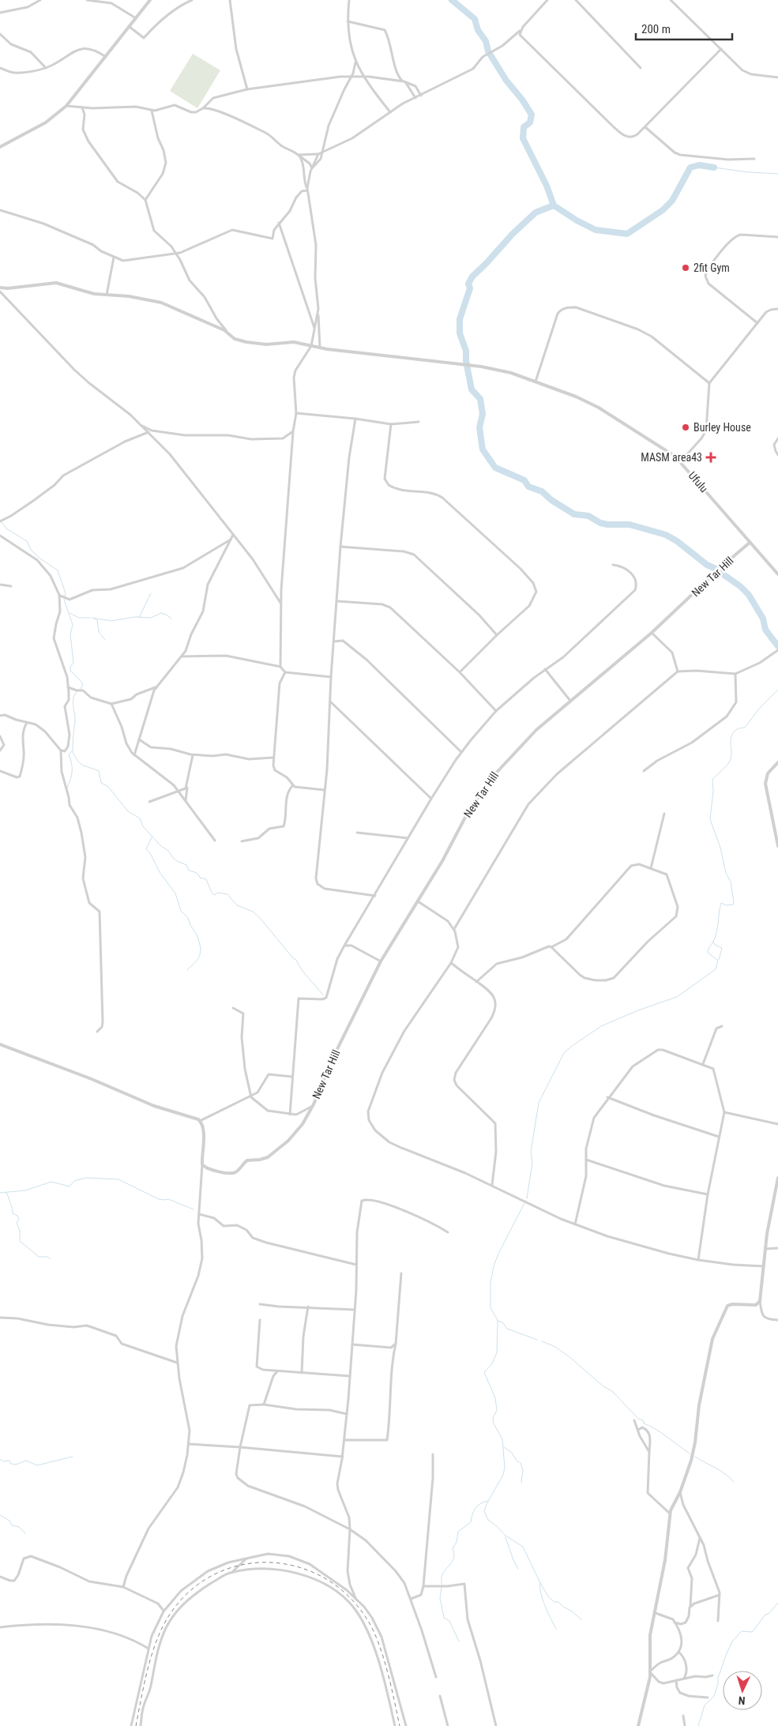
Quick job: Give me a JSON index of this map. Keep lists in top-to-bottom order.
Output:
{
  "streets": {
    "street": ["Ufulu", "New Tar Hill"]
  },
  "crossings": [
    ["Ufulu", "New Tar Hill"]
  ],
  "places": {
    "other": ["2fit Gym", "Burley House"],
    "health": ["MASM area43"]
  },
  "scale_bar": "200 m",
  "north": "bottom"
}
